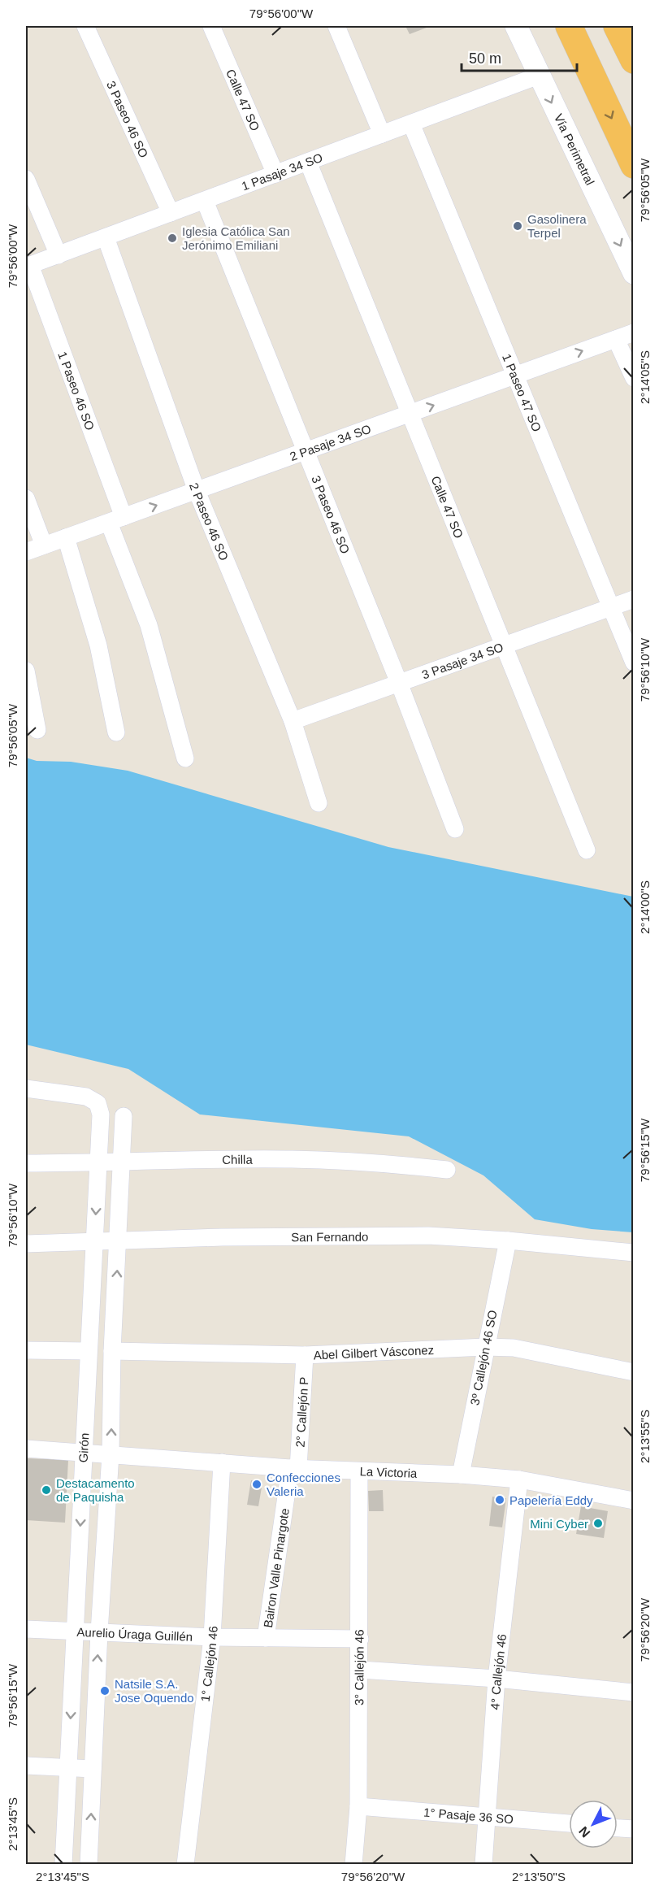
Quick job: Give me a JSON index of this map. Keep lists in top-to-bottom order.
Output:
{
  "streets": {
    "street": [
      "Calle 47 SO",
      "3 Paseo 46 SO",
      "Vía Perimetral",
      "1 Pasaje 34 SO",
      "1 Paseo 46 SO",
      "1 Paseo 47 SO",
      "2 Pasaje 34 SO",
      "2 Paseo 46 SO",
      "3 Pasaje 34 SO",
      "Chilla",
      "San Fernando",
      "Abel Gilbert Vásconez",
      "3º Callejón 46 SO",
      "2° Callejón P",
      "Girón",
      "La Victoria",
      "Bairon Valle Pinargote",
      "Aurelio Úraga Guillén",
      "1° Callejón 46",
      "3° Callejón 46",
      "4° Callejón 46",
      "1° Pasaje 36 SO"
    ]
  },
  "crossings": [
    ["Calle 47 SO", "1 Pasaje 34 SO"],
    ["Calle 47 SO", "2 Pasaje 34 SO"],
    ["Calle 47 SO", "3 Pasaje 34 SO"],
    ["3 Paseo 46 SO", "1 Pasaje 34 SO"],
    ["3 Paseo 46 SO", "2 Pasaje 34 SO"],
    ["3 Paseo 46 SO", "3 Pasaje 34 SO"],
    ["Vía Perimetral", "1 Pasaje 34 SO"],
    ["1 Pasaje 34 SO", "1 Paseo 46 SO"],
    ["1 Pasaje 34 SO", "1 Paseo 47 SO"],
    ["1 Pasaje 34 SO", "2 Paseo 46 SO"],
    ["1 Paseo 46 SO", "2 Pasaje 34 SO"],
    ["1 Paseo 47 SO", "2 Pasaje 34 SO"],
    ["1 Paseo 47 SO", "3 Pasaje 34 SO"],
    ["2 Pasaje 34 SO", "2 Paseo 46 SO"],
    ["2 Paseo 46 SO", "3 Pasaje 34 SO"],
    ["Chilla", "Girón"],
    ["San Fernando", "3º Callejón 46 SO"],
    ["San Fernando", "Girón"],
    ["Abel Gilbert Vásconez", "3º Callejón 46 SO"],
    ["Abel Gilbert Vásconez", "2° Callejón P"],
    ["3º Callejón 46 SO", "La Victoria"],
    ["2° Callejón P", "La Victoria"],
    ["2° Callejón P", "Bairon Valle Pinargote"],
    ["Girón", "La Victoria"],
    ["Girón", "Aurelio Úraga Guillén"],
    ["La Victoria", "Bairon Valle Pinargote"],
    ["La Victoria", "1° Callejón 46"],
    ["La Victoria", "3° Callejón 46"],
    ["La Victoria", "4° Callejón 46"],
    ["Bairon Valle Pinargote", "Aurelio Úraga Guillén"],
    ["Aurelio Úraga Guillén", "1° Callejón 46"],
    ["Aurelio Úraga Guillén", "3° Callejón 46"],
    ["3° Callejón 46", "1° Pasaje 36 SO"],
    ["4° Callejón 46", "1° Pasaje 36 SO"]
  ],
  "one_way": ["Vía Perimetral", "2 Pasaje 34 SO"],
  "places": [
    "Gasolinera Terpel",
    "Iglesia Católica San Jerónimo Emiliani",
    "Confecciones Valeria",
    "Destacamento de Paquisha",
    "Papelería Eddy",
    "Mini Cyber",
    "Natsile S.A. Jose Oquendo"
  ],
  "scale_bar": "50 m",
  "north": "bottom left",
  "coordinates": [
    "79°56'00\"W",
    "79°56'05\"W",
    "2°14'05\"S",
    "79°56'10\"W",
    "2°14'00\"S",
    "79°56'15\"W",
    "2°13'55\"S",
    "79°56'20\"W",
    "2°13'45\"S",
    "2°13'50\"S"
  ]
}
